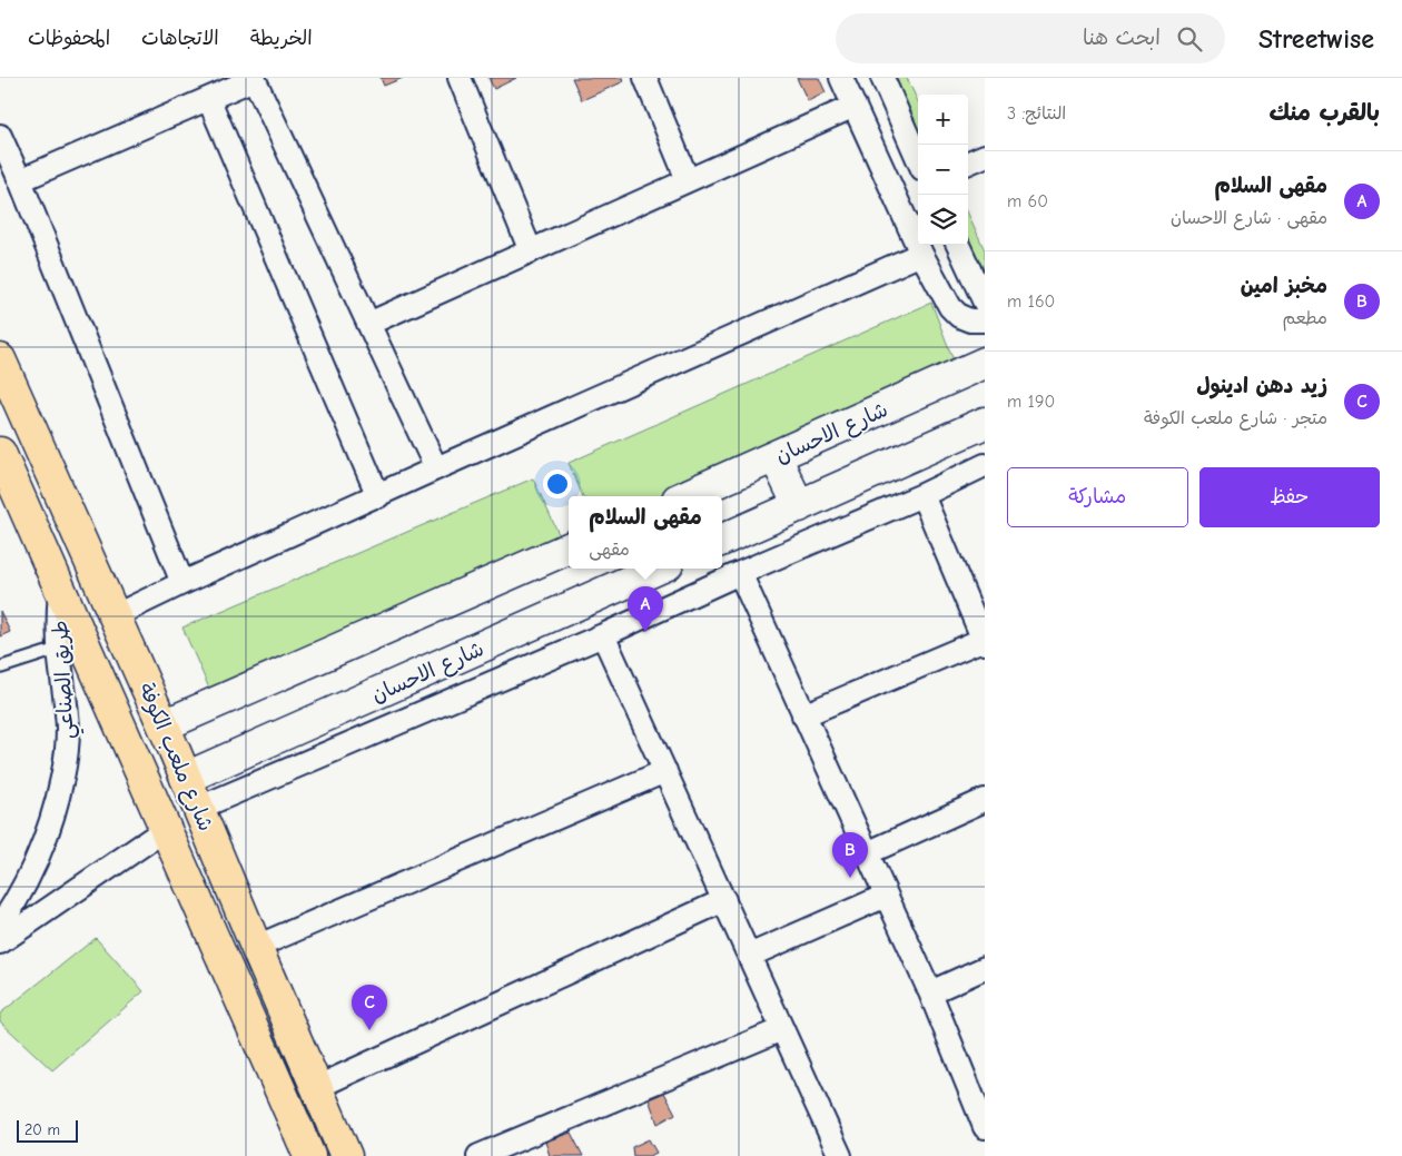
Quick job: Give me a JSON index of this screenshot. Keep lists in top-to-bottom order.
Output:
{
  "streets": {
    "main road": ["شارع ملعب الكوفة"],
    "street": ["شارع الاحسان", "طريق الصناعي"]
  },
  "crossings": [
    ["شارع الاحسان", "شارع ملعب الكوفة"],
    ["طريق الصناعي", "شارع ملعب الكوفة"]
  ],
  "scale_bar": "20 m",
  "page": {
    "header": "Streetwise",
    "search": "ابحث هنا",
    "nav": ["الخريطة", "الاتجاهات", "المحفوظات"],
    "heading": ["بالقرب منك", "النتائج: 3"],
    "map_buttons": ["+", "−"],
    "list": [
      {
        "mark": "A",
        "name": "مقهى السلام",
        "note": "مقهى · شارع الاحسان",
        "value": "60 m"
      },
      {
        "mark": "B",
        "name": "مخبز امين",
        "note": "مطعم",
        "value": "160 m"
      },
      {
        "mark": "C",
        "name": "زيد دهن ادينول",
        "note": "متجر · شارع ملعب الكوفة",
        "value": "190 m"
      }
    ],
    "buttons": ["حفظ", "مشاركة"],
    "popup": ["مقهى السلام", "مقهى"],
    "pins": ["A", "B", "C"],
    "scale": "20 m"
  }
}
